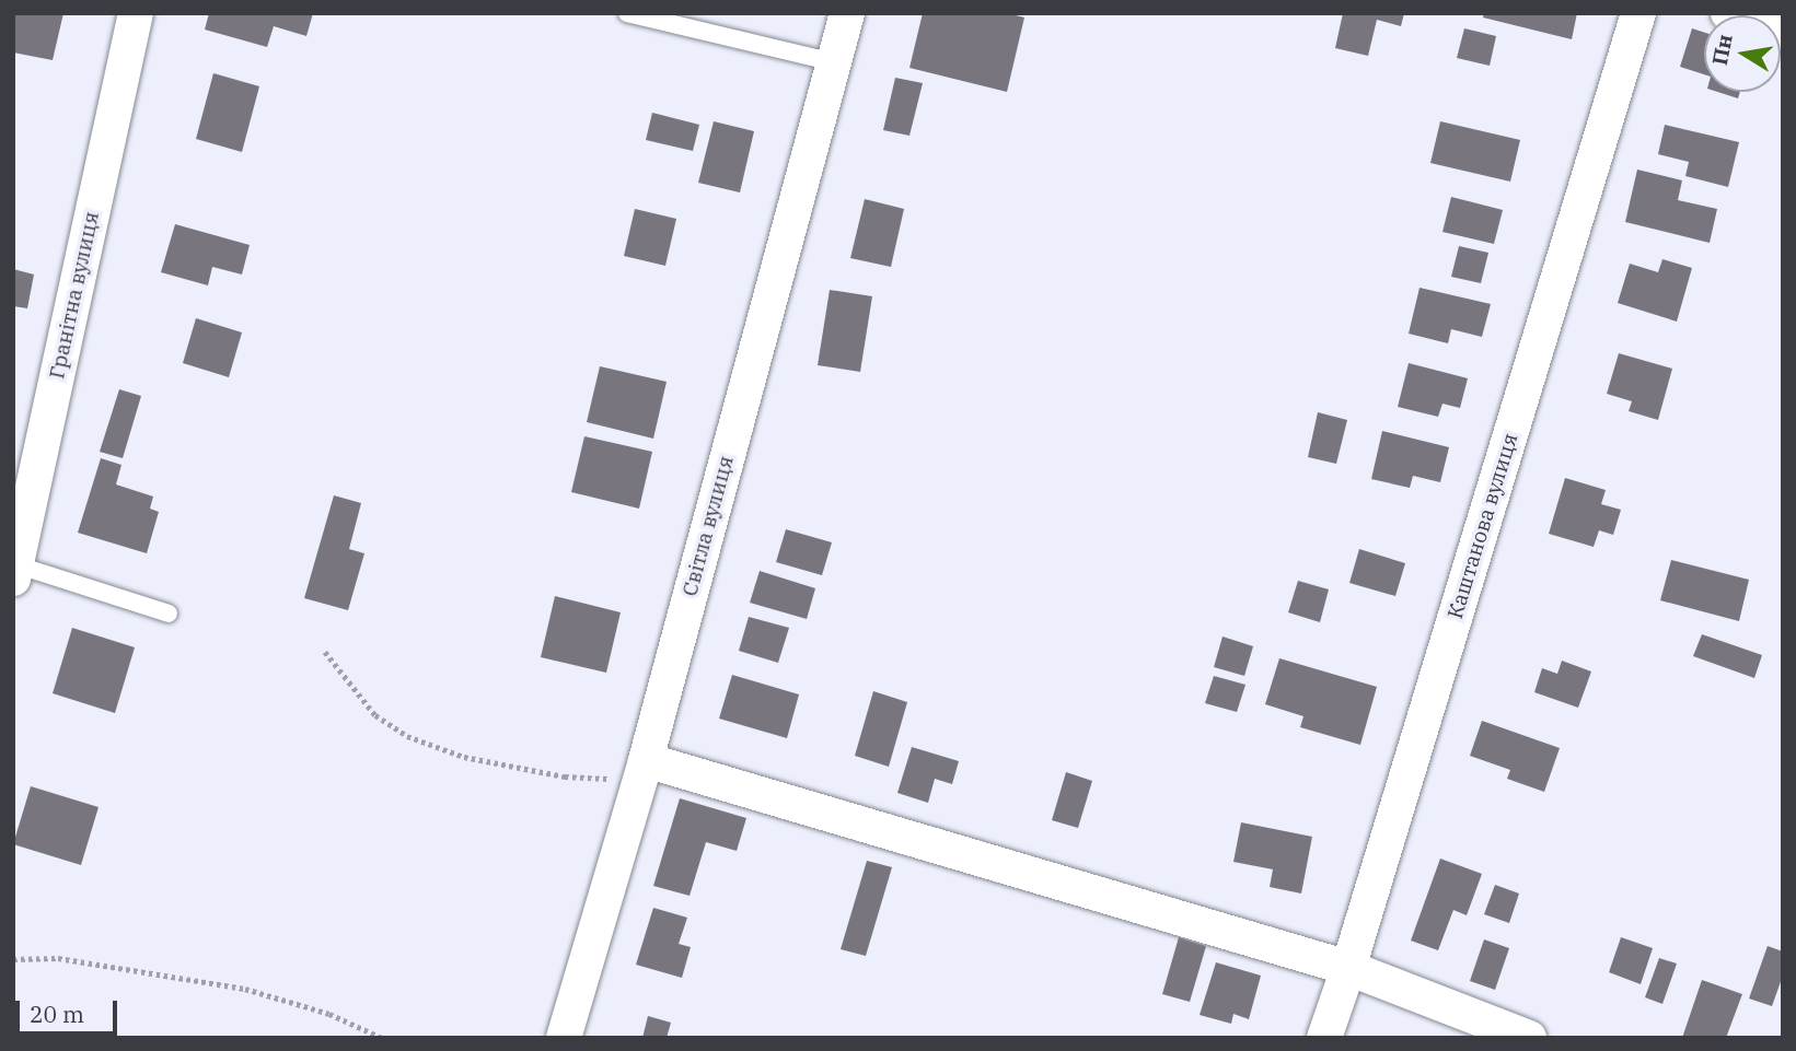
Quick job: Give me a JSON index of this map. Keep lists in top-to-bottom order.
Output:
{
  "streets": {
    "street": ["Гранітна вулиця", "Світла вулиця", "Каштанова вулиця"]
  },
  "scale_bar": "20 m",
  "north": "left"
}
